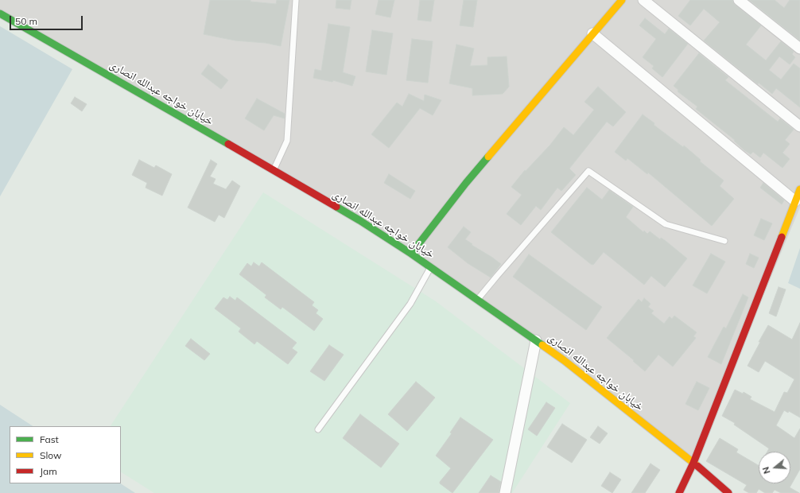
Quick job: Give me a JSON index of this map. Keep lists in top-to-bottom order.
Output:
{
  "streets": {
    "street": ["خیابان خواجه عبدالله انصاری"]
  },
  "legend": ["Fast", "Slow", "Jam"],
  "scale_bar": "50 m",
  "north": "left"
}
